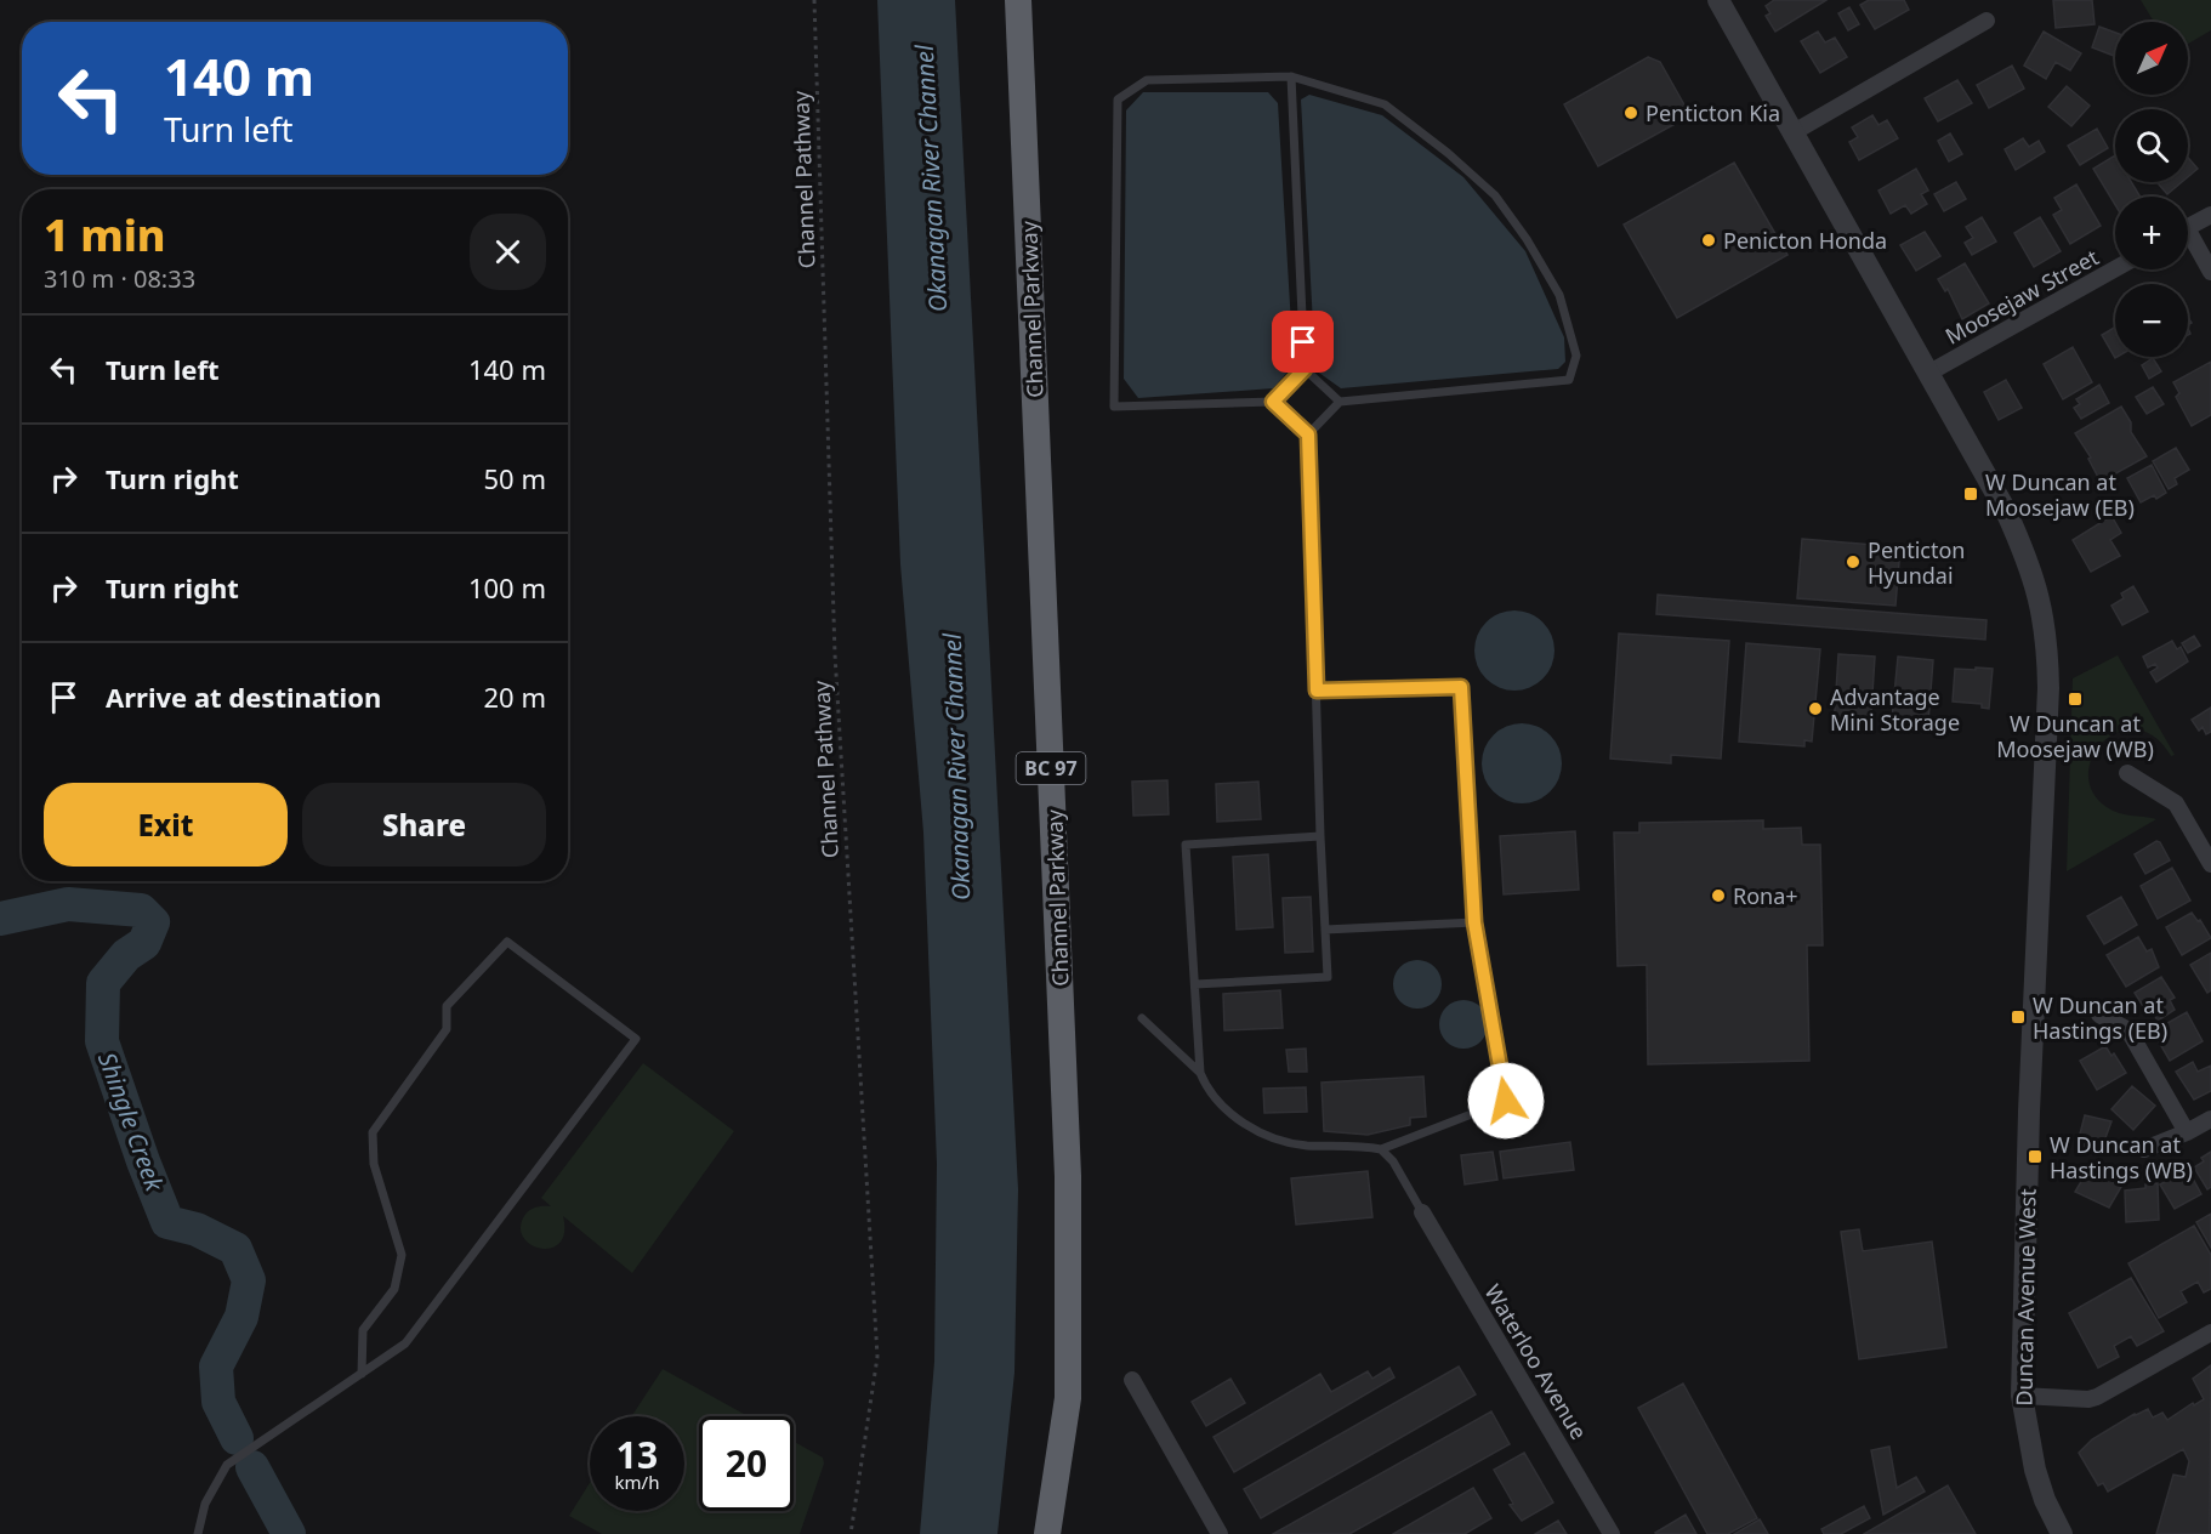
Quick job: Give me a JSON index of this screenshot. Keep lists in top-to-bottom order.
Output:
{
  "streets": {
    "highway": ["Channel Parkway", "BC 97"],
    "street": ["Moosejaw Street", "Duncan Avenue West", "Waterloo Avenue"],
    "path": ["Channel Pathway"]
  },
  "crossings": [
    ["Moosejaw Street", "Duncan Avenue West"]
  ],
  "water": ["Okanagan River Channel", "Shingle Creek"],
  "places": {
    "other": [
      "Penticton Kia",
      "Penicton Honda",
      "Penticton Hyundai",
      "Advantage Mini Storage",
      "Rona+"
    ],
    "transit": [
      "W Duncan at Moosejaw (EB)",
      "W Duncan at Moosejaw (WB)",
      "W Duncan at Hastings (EB)",
      "W Duncan at Hastings (WB)"
    ]
  },
  "north": "top right",
  "page": {
    "map_buttons": ["+", "−"],
    "turn": ["140 m", "Turn left"],
    "heading": ["1 min", "310 m · 08:33"],
    "list": [
      {
        "name": "Turn left",
        "value": "140 m"
      },
      {
        "name": "Turn right",
        "value": "50 m"
      },
      {
        "name": "Turn right",
        "value": "100 m"
      },
      {
        "name": "Arrive at destination",
        "value": "20 m"
      }
    ],
    "buttons": ["Exit", "Share"],
    "speed": "13 km/h",
    "limit": "20"
  }
}
